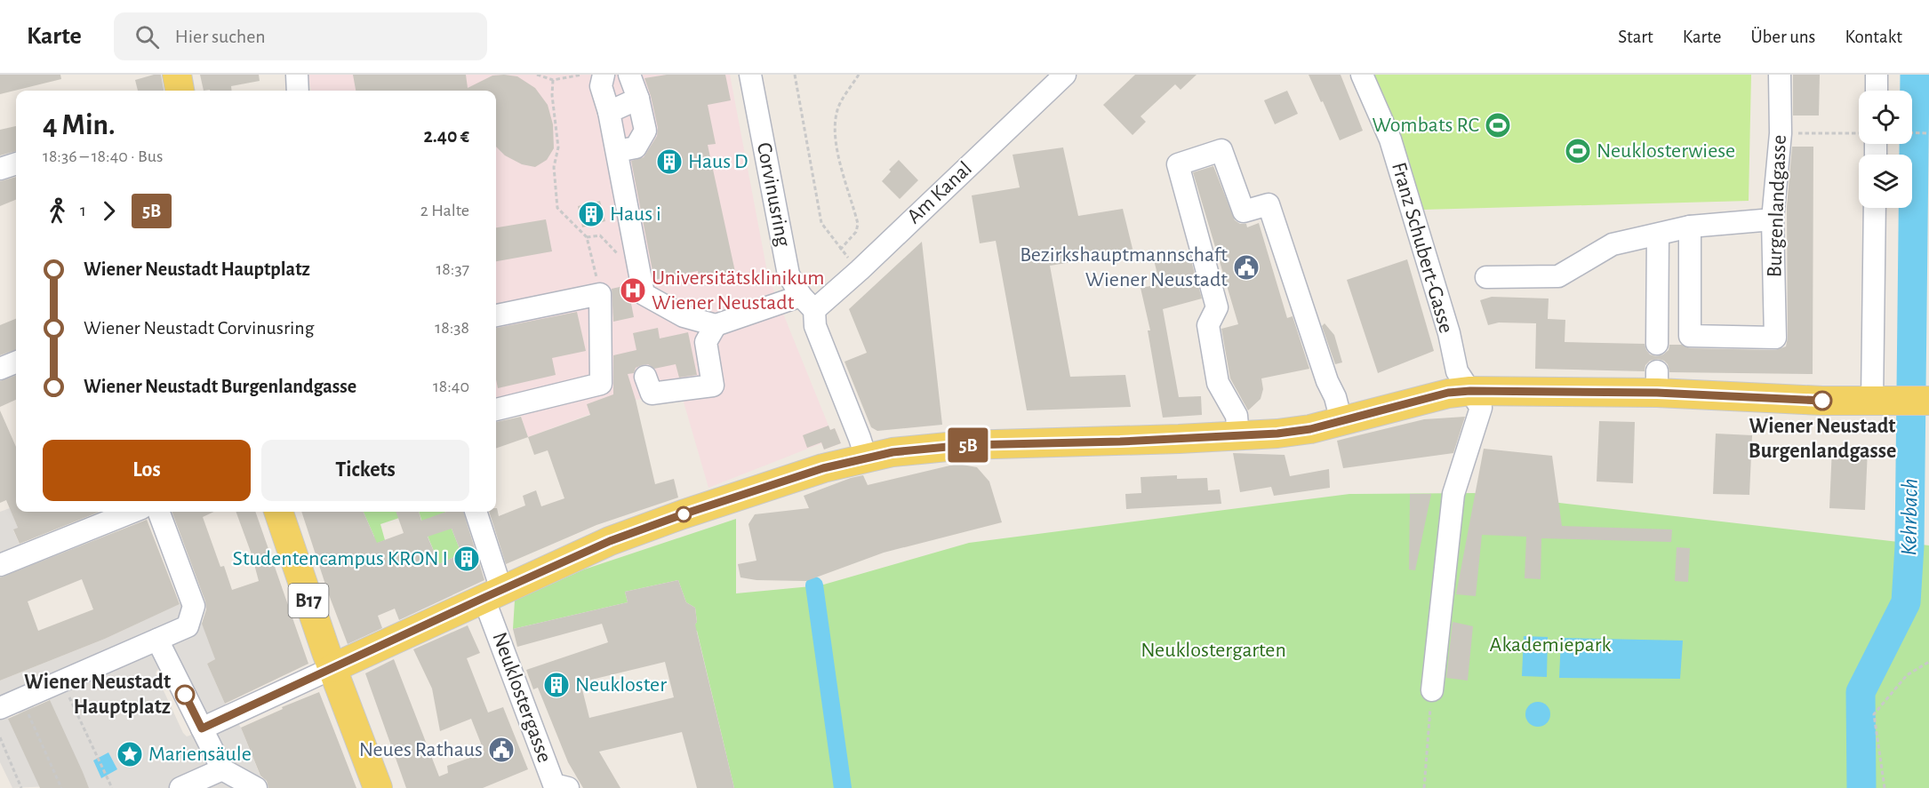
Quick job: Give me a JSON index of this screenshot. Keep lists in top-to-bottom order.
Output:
{
  "streets": {
    "main road": ["B17"],
    "street": [
      "Am Kanal",
      "Corvinusring",
      "Burgenlandgasse",
      "Franz Schubert-Gasse",
      "Neuklostergasse"
    ]
  },
  "crossings": [
    ["Am Kanal", "Corvinusring"]
  ],
  "water": ["Kehrbach"],
  "parks": ["Akademiepark", "Neuklostergarten"],
  "places": {
    "sports": ["Wombats RC", "Neuklosterwiese"],
    "building": [
      "Haus D",
      "Haus i",
      "Studentencampus KRON I",
      "Neukloster"
    ],
    "public building": ["Bezirkshauptmannschaft Wiener Neustadt", "Neues Rathaus"],
    "hospital": ["Universitätsklinikum Wiener Neustadt"],
    "other": ["Wiener Neustadt Burgenlandgasse", "Wiener Neustadt Hauptplatz"],
    "place": ["Mariensäule"]
  },
  "lines": ["bus line 5B"],
  "page": {
    "header": "Karte",
    "search": "Hier suchen",
    "nav": [
      "Start",
      "Karte",
      "Über uns",
      "Kontakt"
    ],
    "on_map": "5B",
    "heading": ["4 Min.", "18:36 – 18:40 · Bus", "2.40 €"],
    "legs": ["1", "5B", "2 Halte"],
    "list": [
      {
        "name": "Wiener Neustadt Hauptplatz",
        "value": "18:37"
      },
      {
        "name": "Wiener Neustadt Corvinusring",
        "value": "18:38"
      },
      {
        "name": "Wiener Neustadt Burgenlandgasse",
        "value": "18:40"
      }
    ],
    "buttons": ["Los", "Tickets"]
  }
}
